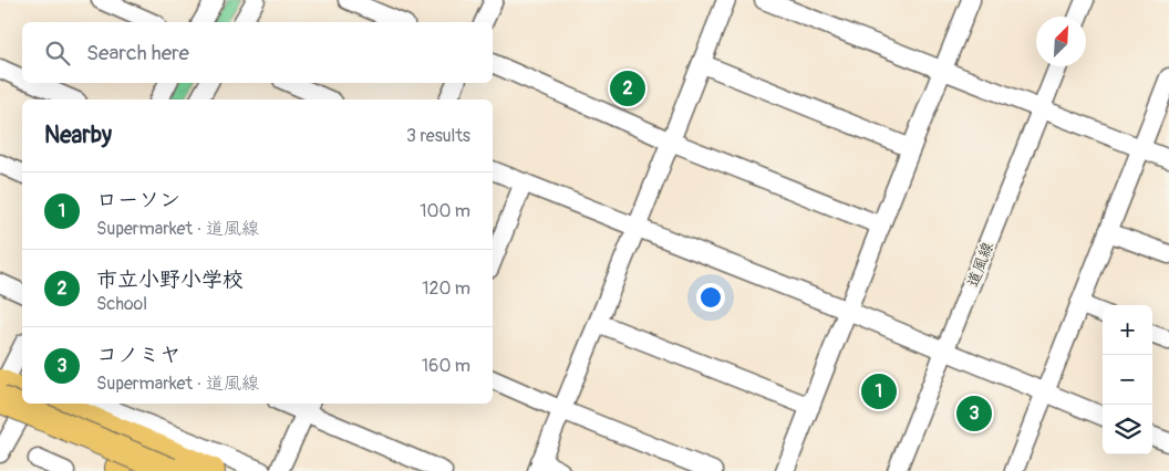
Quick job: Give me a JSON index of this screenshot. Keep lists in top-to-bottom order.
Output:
{
  "streets": {
    "street": ["道風線"]
  },
  "north": "top right",
  "page": {
    "search": "Search here",
    "pins": ["2", "1", "3"],
    "heading": ["Nearby", "3 results"],
    "list": [
      {
        "mark": "1",
        "name": "ローソン",
        "note": "Supermarket · 道風線",
        "value": "100 m"
      },
      {
        "mark": "2",
        "name": "市立小野小学校",
        "note": "School",
        "value": "120 m"
      },
      {
        "mark": "3",
        "name": "コノミヤ",
        "note": "Supermarket · 道風線",
        "value": "160 m"
      }
    ],
    "map_buttons": ["+", "−"]
  }
}
